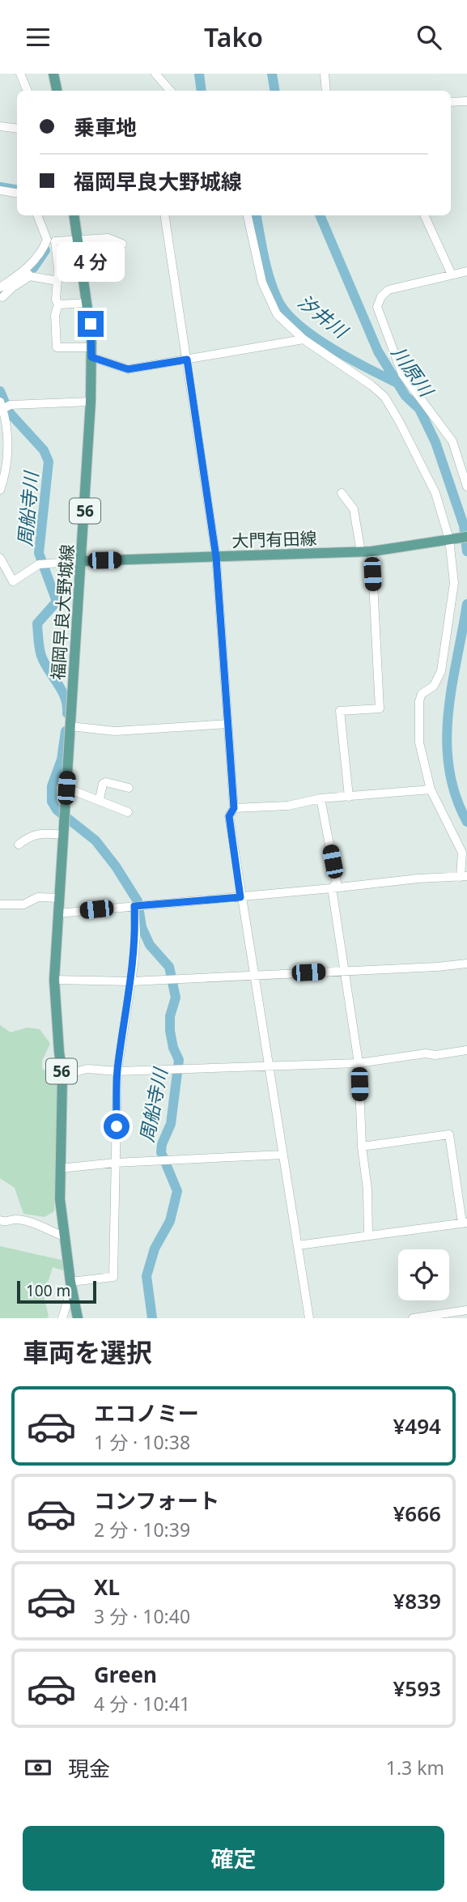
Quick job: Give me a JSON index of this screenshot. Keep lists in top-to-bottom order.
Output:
{
  "streets": {
    "main road": ["56", "大門有田線", "福岡早良大野城線"]
  },
  "crossings": [
    ["56", "福岡早良大野城線"],
    ["大門有田線", "福岡早良大野城線"]
  ],
  "water": ["汐井川", "川原川", "周船寺川"],
  "scale_bar": "100 m",
  "page": {
    "header": "Tako",
    "banner": ["乗車地", "福岡早良大野城線"],
    "bubble": "4 分",
    "scale": "100 m",
    "heading": "車両を選択",
    "list": [
      {
        "name": "エコノミー",
        "note": "1 分 · 10:38",
        "value": "¥494"
      },
      {
        "name": "コンフォート",
        "note": "2 分 · 10:39",
        "value": "¥666"
      },
      {
        "name": "XL",
        "note": "3 分 · 10:40",
        "value": "¥839"
      },
      {
        "name": "Green",
        "note": "4 分 · 10:41",
        "value": "¥593"
      }
    ],
    "pay": ["現金", "1.3 km"],
    "buttons": "確定"
  }
}
